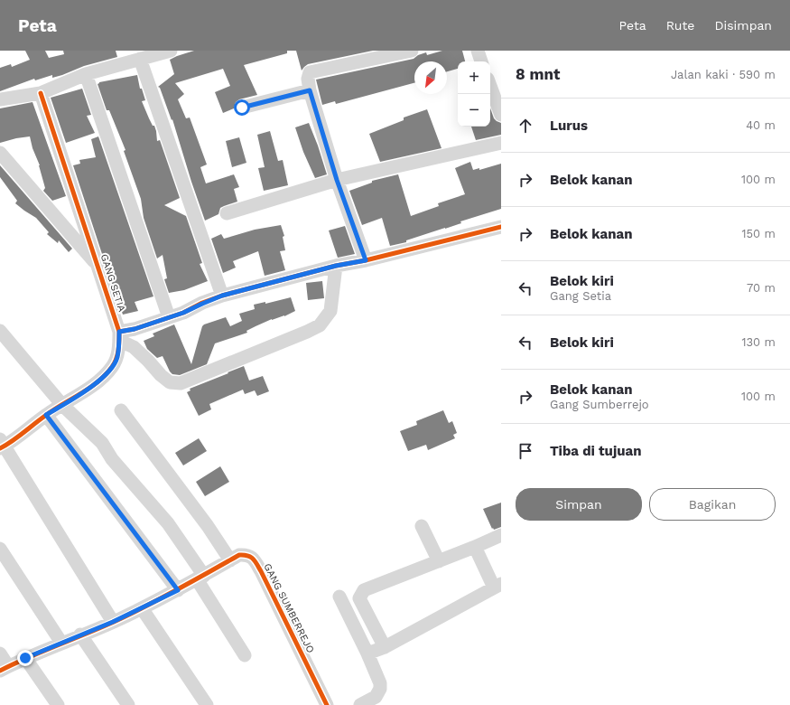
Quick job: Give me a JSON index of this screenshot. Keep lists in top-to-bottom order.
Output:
{
  "streets": {
    "street": ["GANG SETIA", "GANG SUMBERREJO"]
  },
  "north": "bottom left",
  "page": {
    "header": "Peta",
    "nav": ["Peta", "Rute", "Disimpan"],
    "heading": ["8 mnt", "Jalan kaki · 590 m"],
    "map_buttons": ["+", "−"],
    "list": [
      ["Lurus", "40 m"],
      ["Belok kanan", "100 m"],
      ["Belok kanan", "150 m"],
      ["Belok kiri", "Gang Setia", "70 m"],
      ["Belok kiri", "130 m"],
      ["Belok kanan", "Gang Sumberrejo", "100 m"],
      "Tiba di tujuan"
    ],
    "buttons": ["Simpan", "Bagikan"]
  }
}
